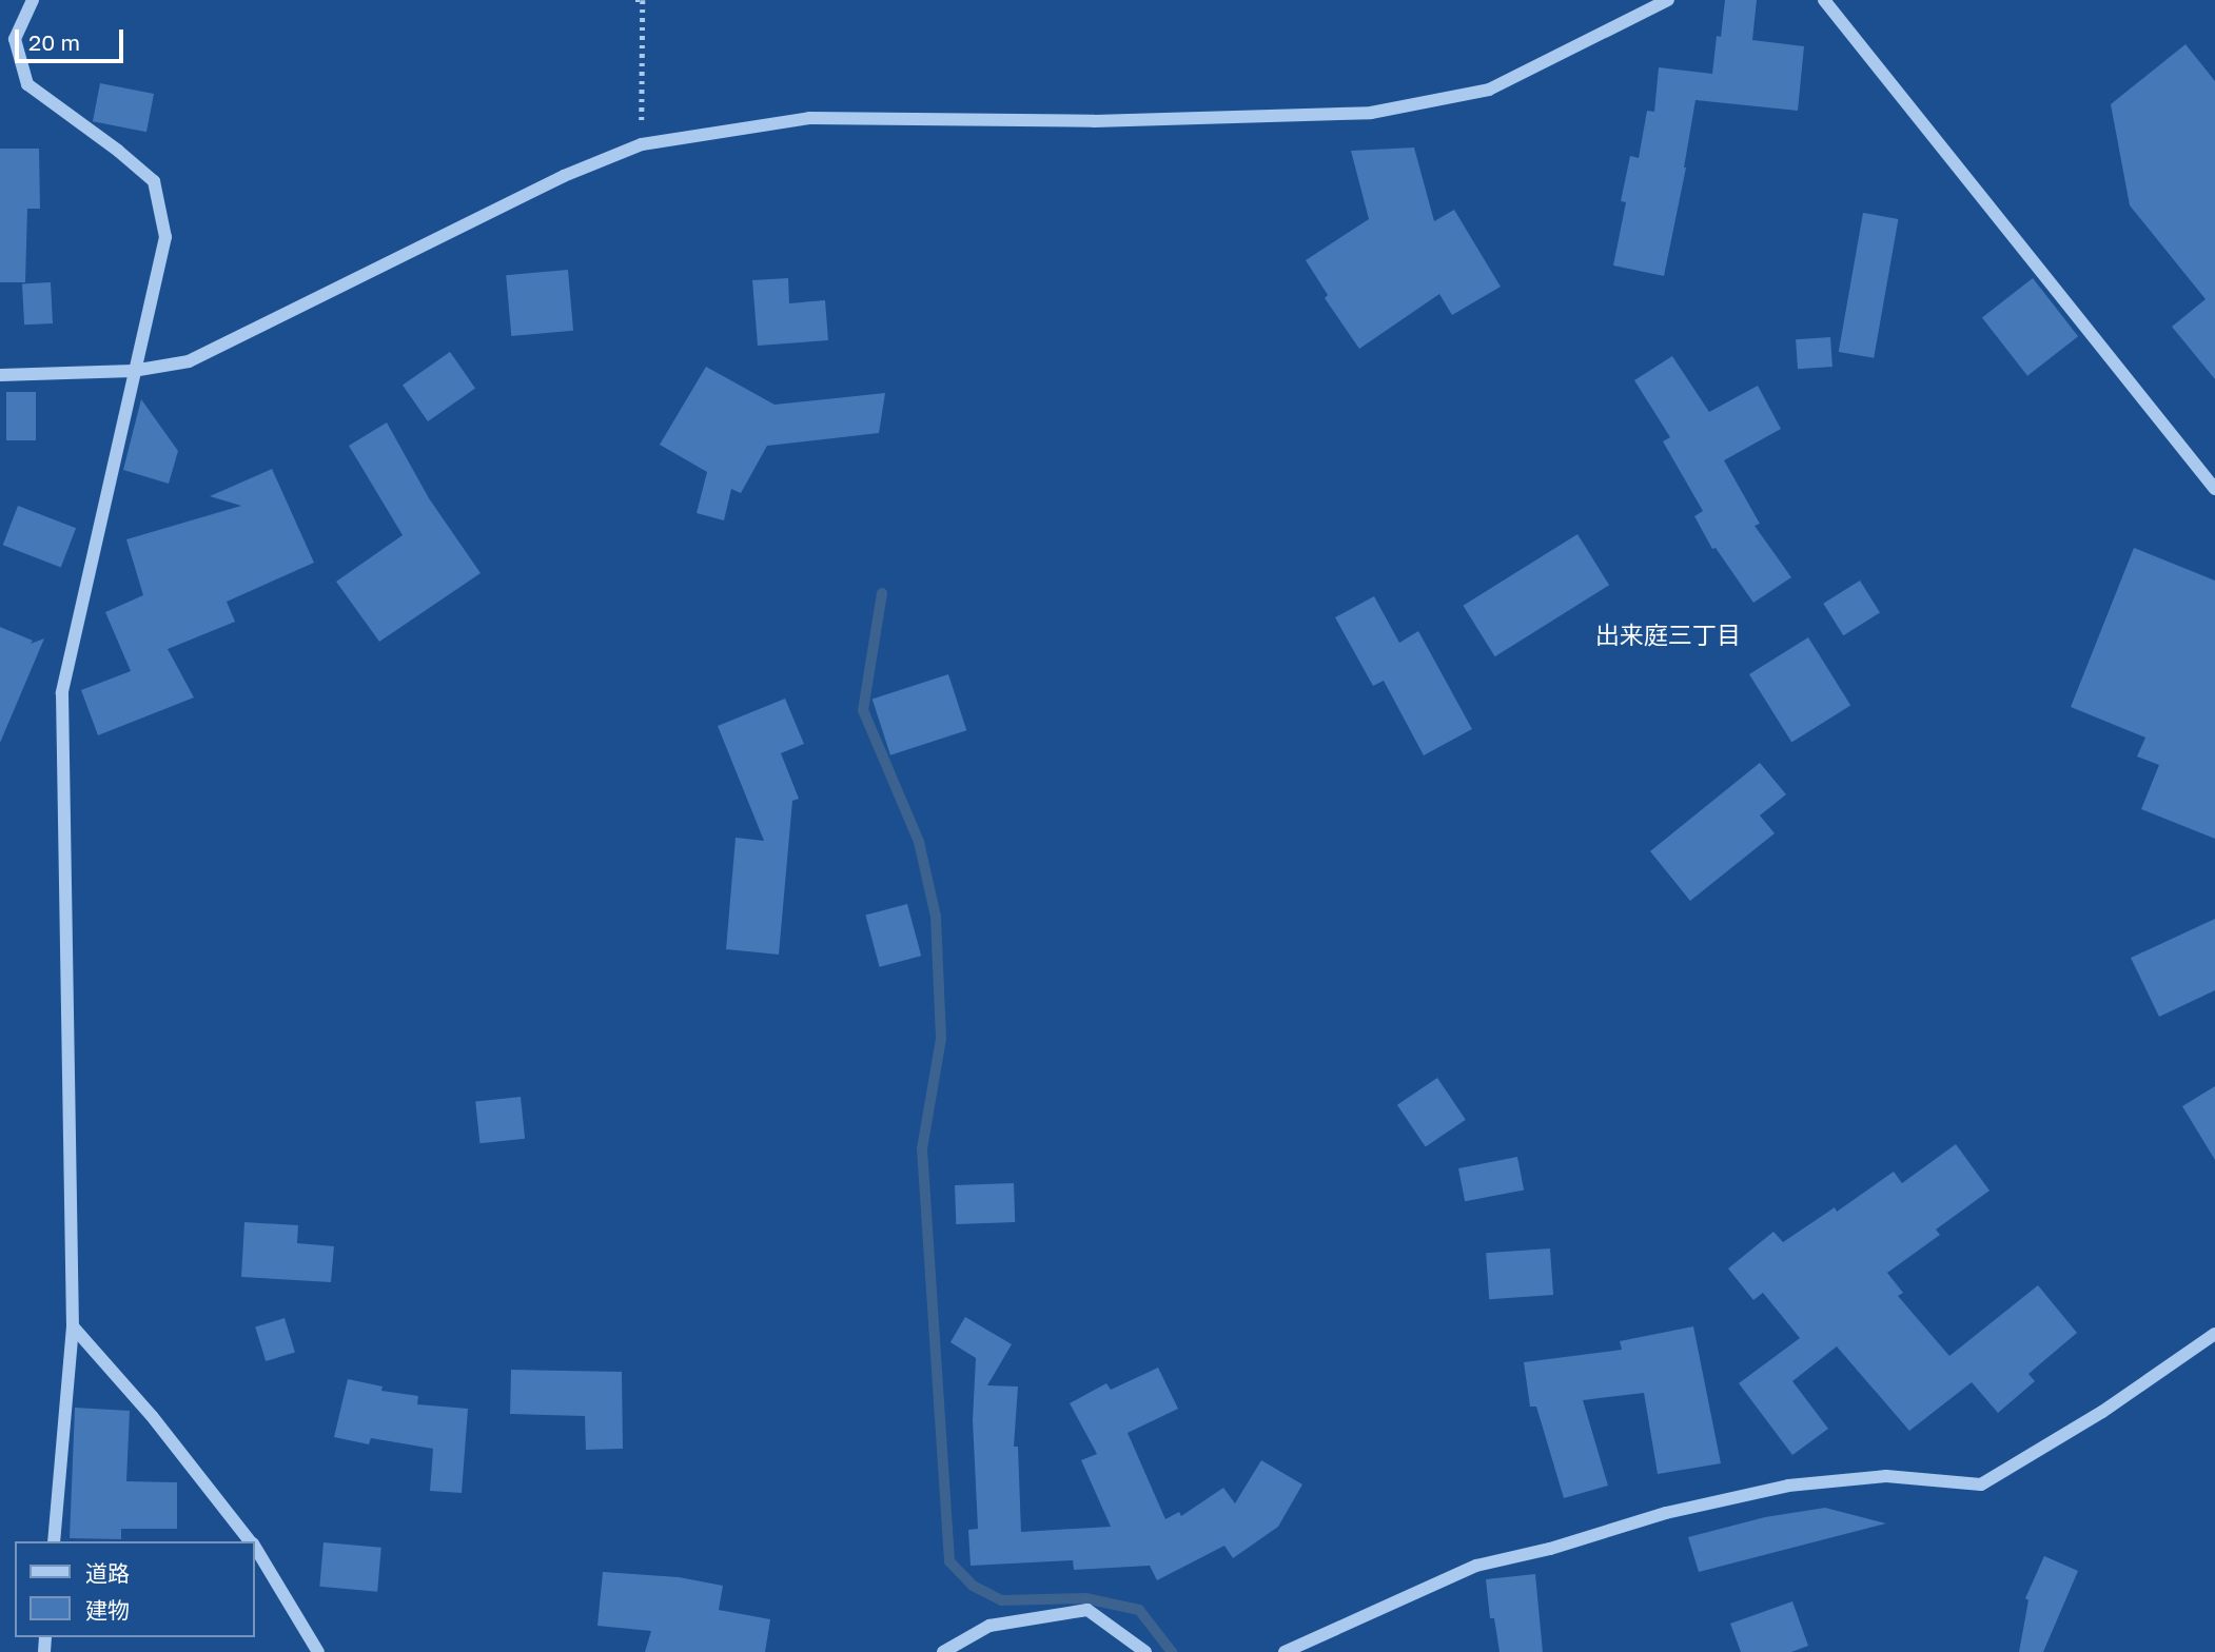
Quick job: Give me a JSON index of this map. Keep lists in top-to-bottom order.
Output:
{
  "districts": ["出来庭三丁目"],
  "legend": ["道路", "建物"],
  "scale_bar": "20 m"
}
